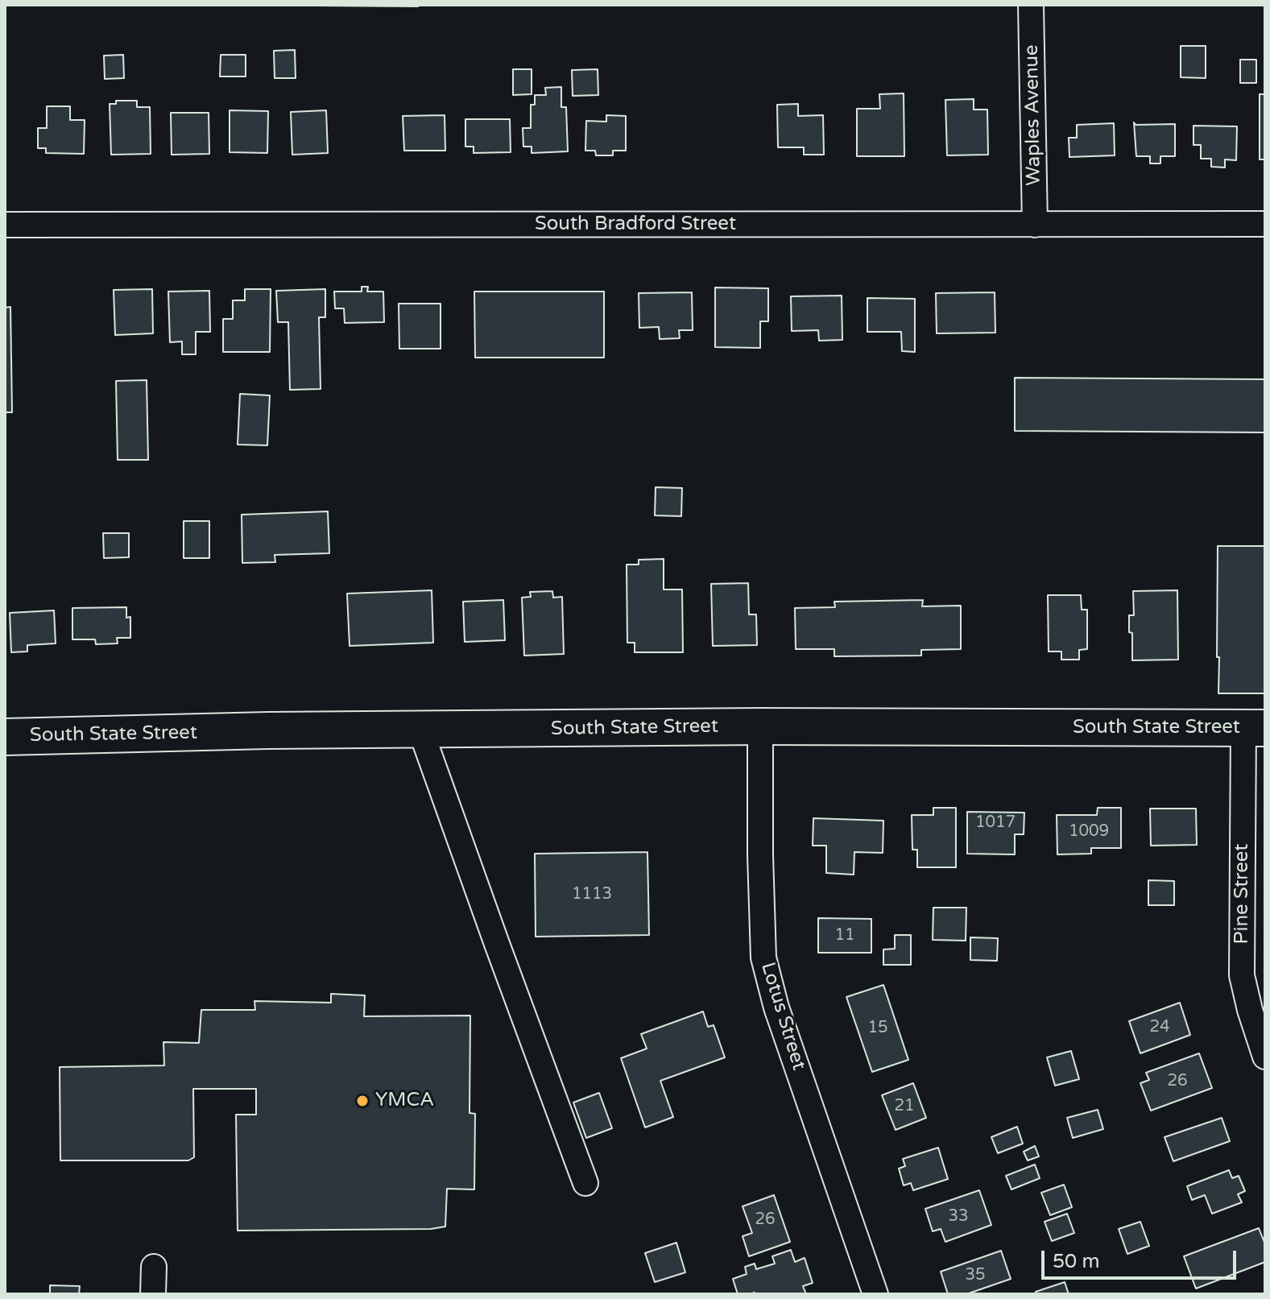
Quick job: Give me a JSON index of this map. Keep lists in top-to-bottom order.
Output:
{
  "streets": {
    "main road": ["South State Street"],
    "street": [
      "Waples Avenue",
      "South Bradford Street",
      "Pine Street",
      "Lotus Street"
    ]
  },
  "crossings": [
    ["Waples Avenue", "South Bradford Street"],
    ["South State Street", "Pine Street"],
    ["South State Street", "Lotus Street"]
  ],
  "places": ["YMCA"],
  "house_numbers": [
    "1017",
    "1009",
    "1113",
    "11",
    "24",
    "15",
    "26",
    "21",
    "33",
    "26",
    "35"
  ],
  "scale_bar": "50 m"
}
